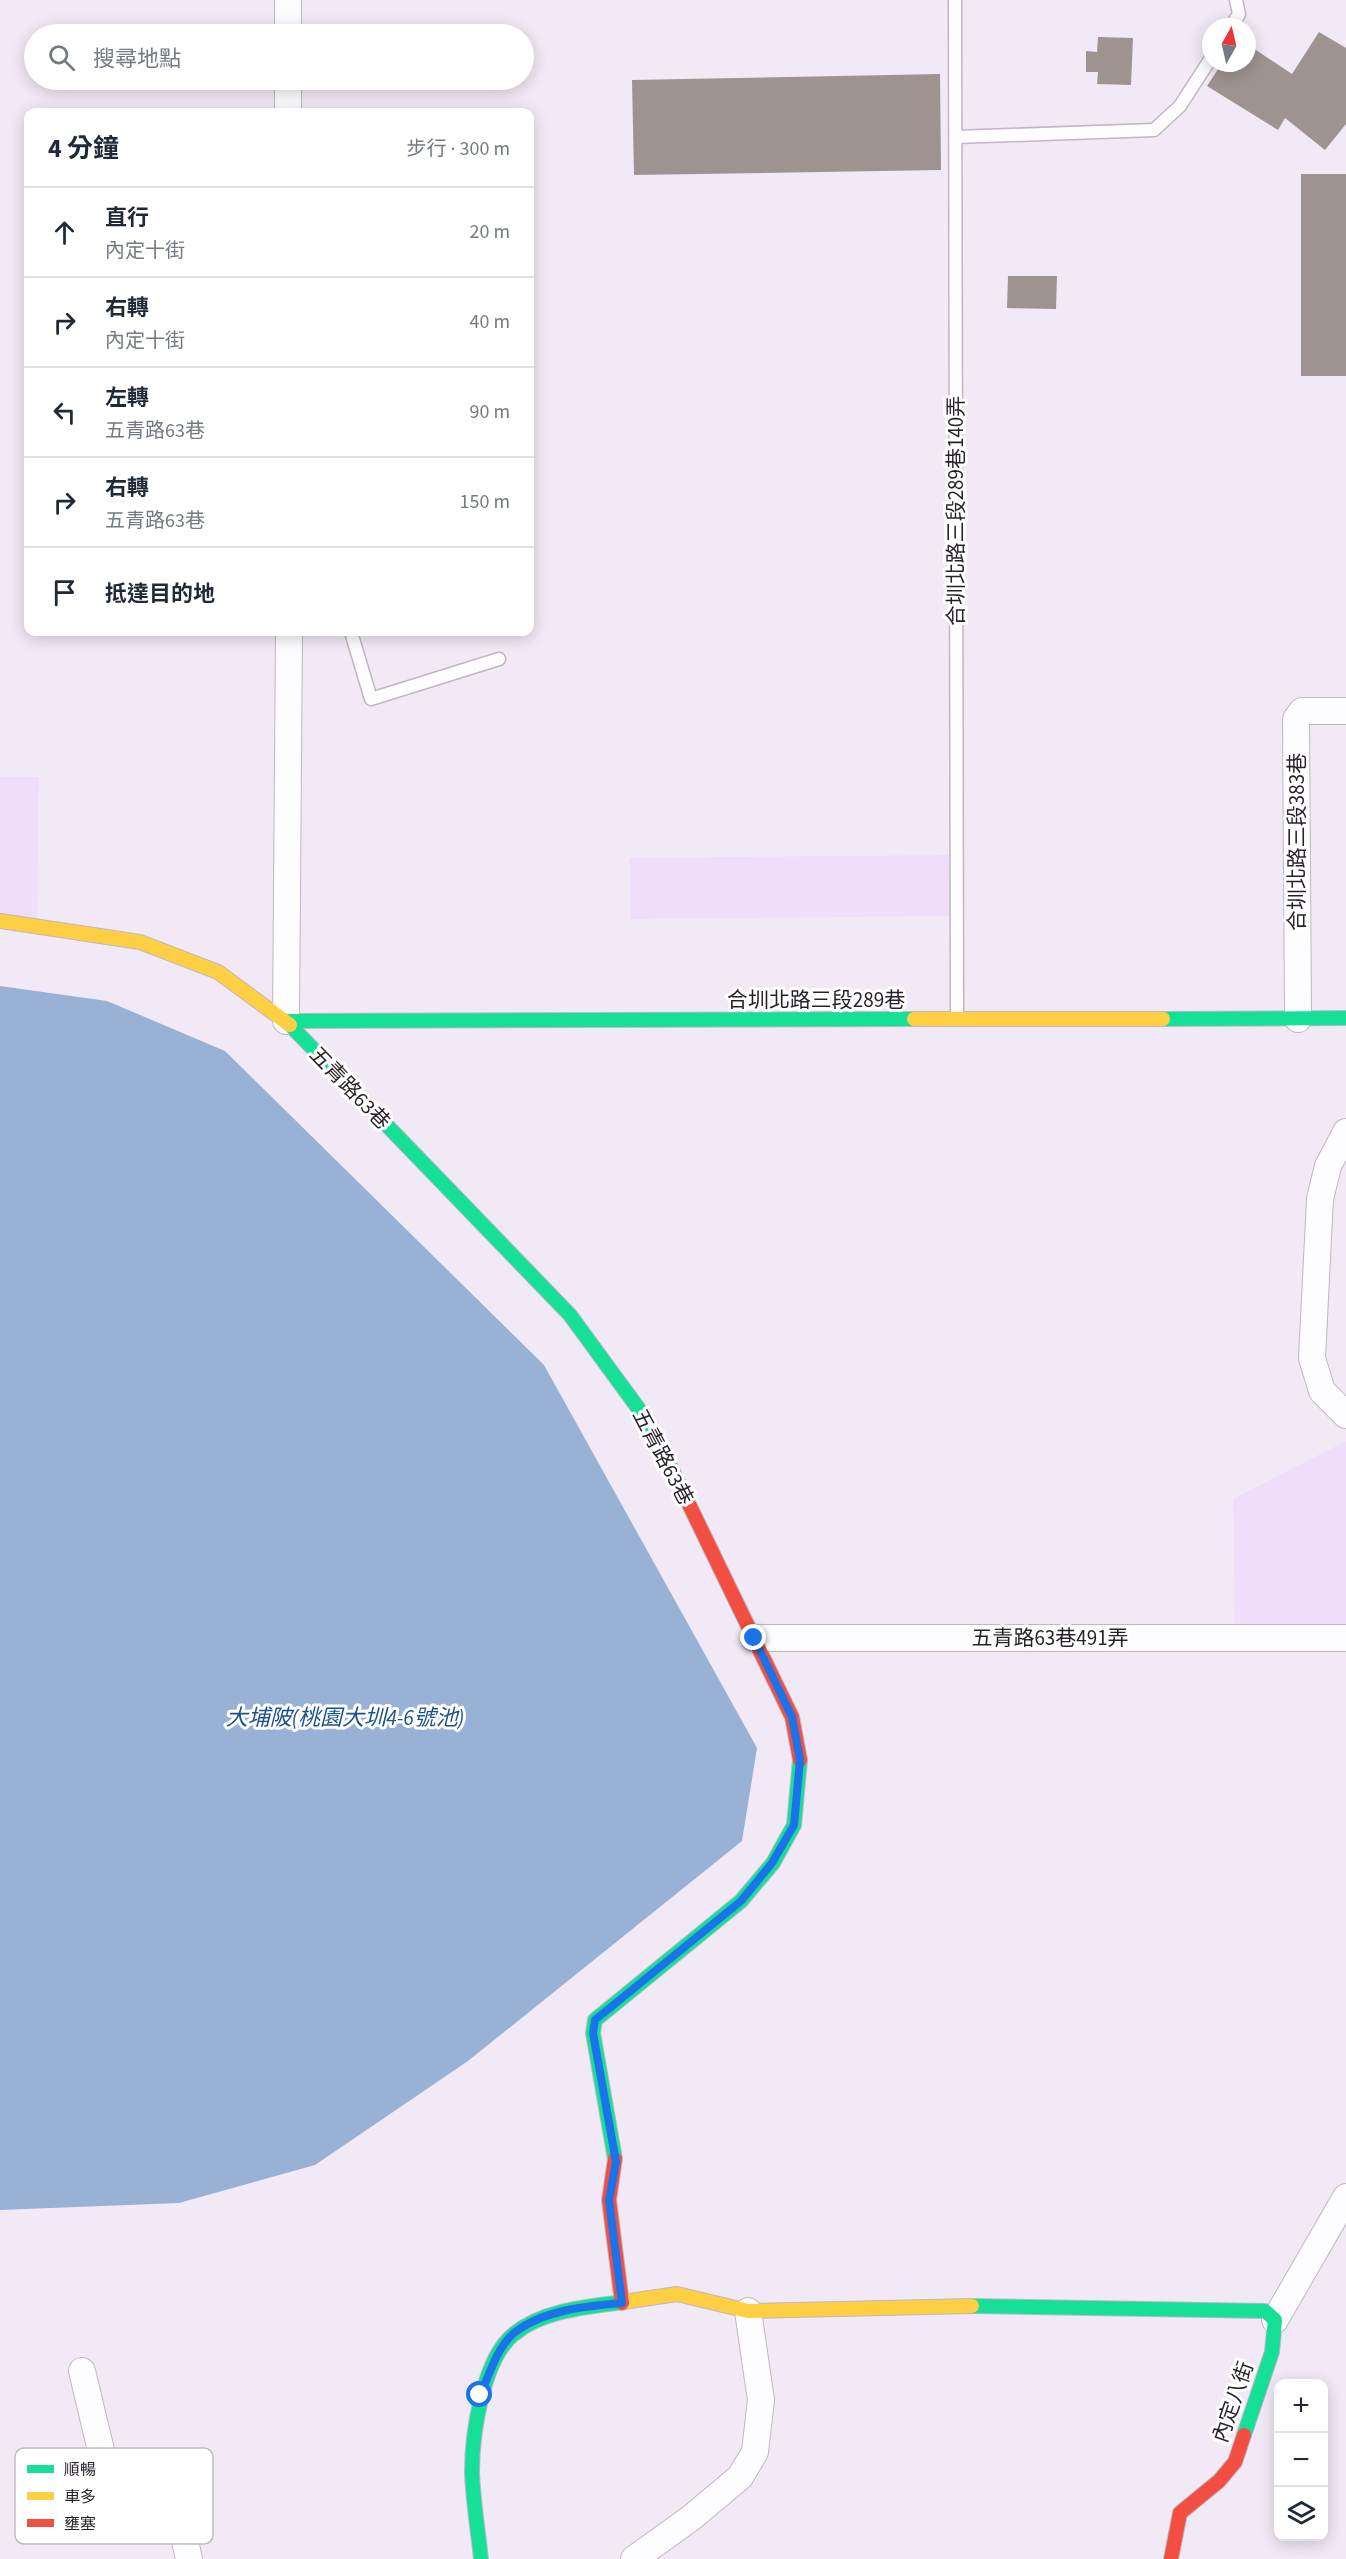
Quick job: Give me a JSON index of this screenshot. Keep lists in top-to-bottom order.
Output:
{
  "streets": {
    "street": [
      "合圳北路三段383巷",
      "合圳北路三段289巷",
      "五青路63巷",
      "五青路63巷491弄",
      "內定八街"
    ],
    "lane": ["合圳北路三段289巷140弄"]
  },
  "crossings": [
    ["合圳北路三段289巷140弄", "合圳北路三段289巷"],
    ["合圳北路三段383巷", "合圳北路三段289巷"],
    ["合圳北路三段289巷", "五青路63巷"],
    ["五青路63巷", "五青路63巷491弄"]
  ],
  "water": ["大埔陂(桃園大圳4-6號池)"],
  "legend": ["順暢", "車多", "壅塞"],
  "north": "top",
  "page": {
    "search": "搜尋地點",
    "heading": ["4 分鐘", "步行 · 300 m"],
    "list": [
      ["直行", "內定十街", "20 m"],
      ["右轉", "內定十街", "40 m"],
      ["左轉", "五青路63巷", "90 m"],
      ["右轉", "五青路63巷", "150 m"],
      "抵達目的地"
    ],
    "map_buttons": ["+", "−"]
  }
}
